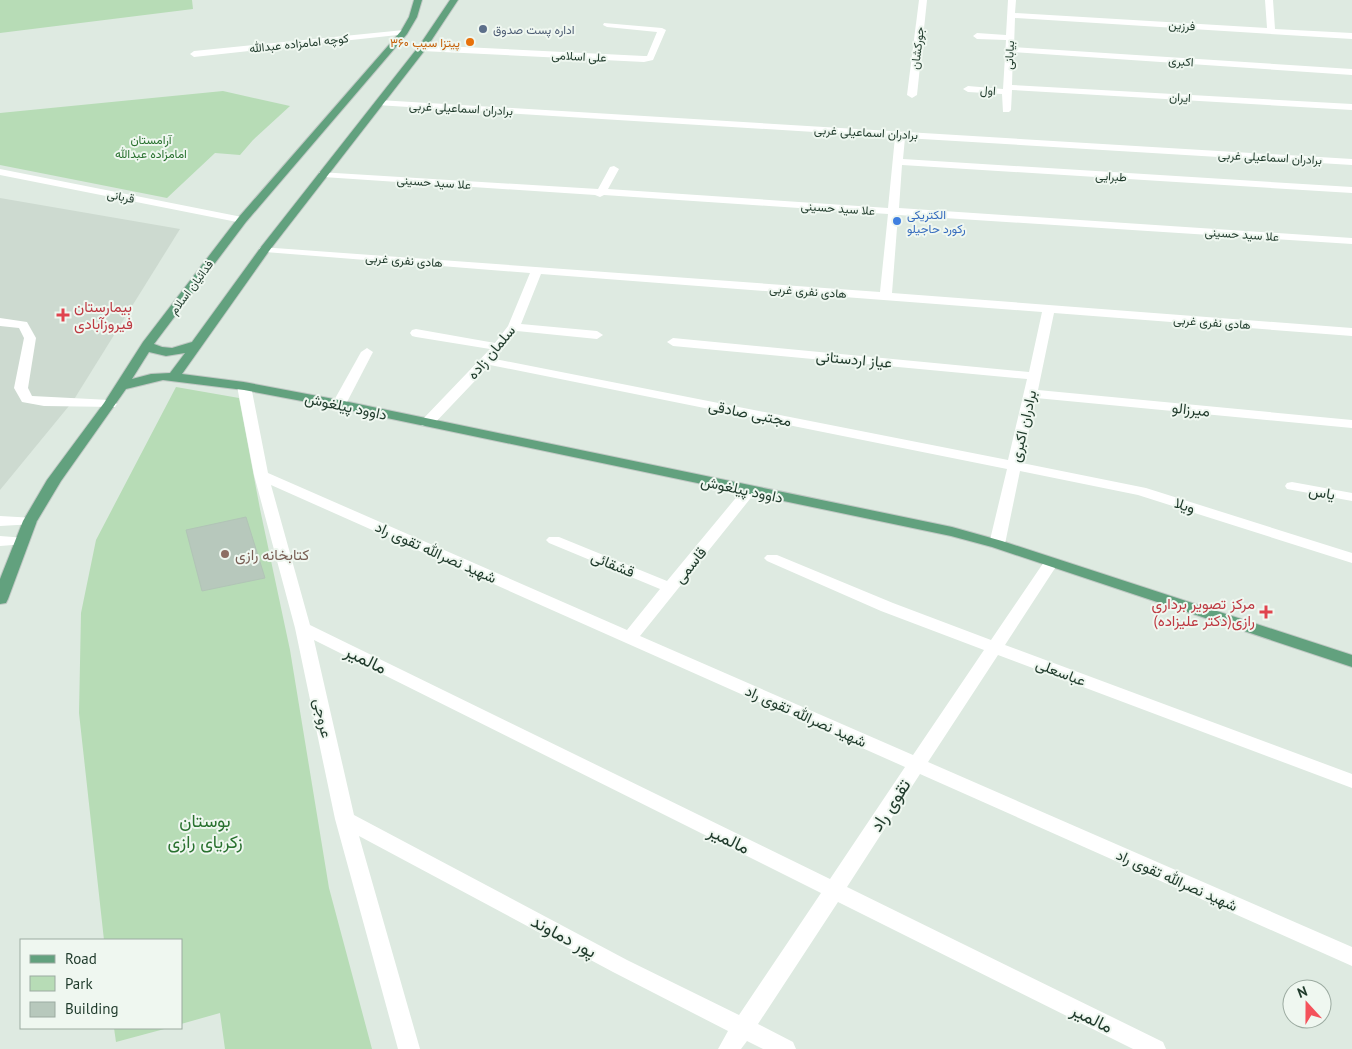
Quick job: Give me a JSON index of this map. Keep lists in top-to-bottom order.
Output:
{
  "streets": {
    "main road": ["فدائیان اسلام", "داوود پیلغوش"],
    "street": [
      "فرزین",
      "کوچه امامزاده عبدالله",
      "جورکشان",
      "بیابانی",
      "علی اسلامی",
      "اکبری",
      "اول",
      "ایران",
      "برادران اسماعیلی غربی",
      "طبرایی",
      "علا سید حسینی",
      "قربانی",
      "هادی نفری غربی",
      "سلمان زاده",
      "عیاز اردستانی",
      "میرزالو",
      "مجتبی صادقی",
      "برادران اکبری",
      "یاس",
      "ویلا",
      "شهید نصرالله تقوی راد",
      "قشقائی",
      "قاسمی",
      "مالمیر",
      "عباسعلی",
      "عروجی",
      "تقوی راد",
      "پور دماوند"
    ]
  },
  "crossings": [
    ["فرزین", "بیابانی"],
    ["کوچه امامزاده عبدالله", "فدائیان اسلام"],
    ["بیابانی", "اکبری"],
    ["بیابانی", "اول"],
    ["بیابانی", "ایران"],
    ["اول", "ایران"],
    ["قربانی", "فدائیان اسلام"],
    ["هادی نفری غربی", "سلمان زاده"],
    ["هادی نفری غربی", "برادران اکبری"],
    ["فدائیان اسلام", "داوود پیلغوش"],
    ["سلمان زاده", "داوود پیلغوش"],
    ["سلمان زاده", "مجتبی صادقی"],
    ["عیاز اردستانی", "برادران اکبری"],
    ["داوود پیلغوش", "برادران اکبری"],
    ["داوود پیلغوش", "قاسمی"],
    ["داوود پیلغوش", "عروجی"],
    ["داوود پیلغوش", "تقوی راد"],
    ["میرزالو", "برادران اکبری"],
    ["مجتبی صادقی", "برادران اکبری"],
    ["مجتبی صادقی", "ویلا"],
    ["برادران اکبری", "ویلا"],
    ["شهید نصرالله تقوی راد", "قاسمی"],
    ["شهید نصرالله تقوی راد", "عروجی"],
    ["شهید نصرالله تقوی راد", "تقوی راد"],
    ["قشقائی", "قاسمی"],
    ["مالمیر", "عروجی"],
    ["مالمیر", "تقوی راد"],
    ["عباسعلی", "تقوی راد"],
    ["عروجی", "پور دماوند"],
    ["تقوی راد", "پور دماوند"]
  ],
  "parks": ["آرامستان امامزاده عبدالله", "بوستان زکریای رازی"],
  "places": {
    "other": [
      "اداره پست صدوق",
      "پیتزا سیب ۳۶۰",
      "الکتریکی رکورد حاجیلو",
      "کتابخانه رازی"
    ],
    "health": ["بیمارستان فیروزآبادی", "مرکز تصویر برداری رازی(دکتر علیزاده)"]
  },
  "legend": ["Road", "Park", "Building"],
  "north": "top"
}
